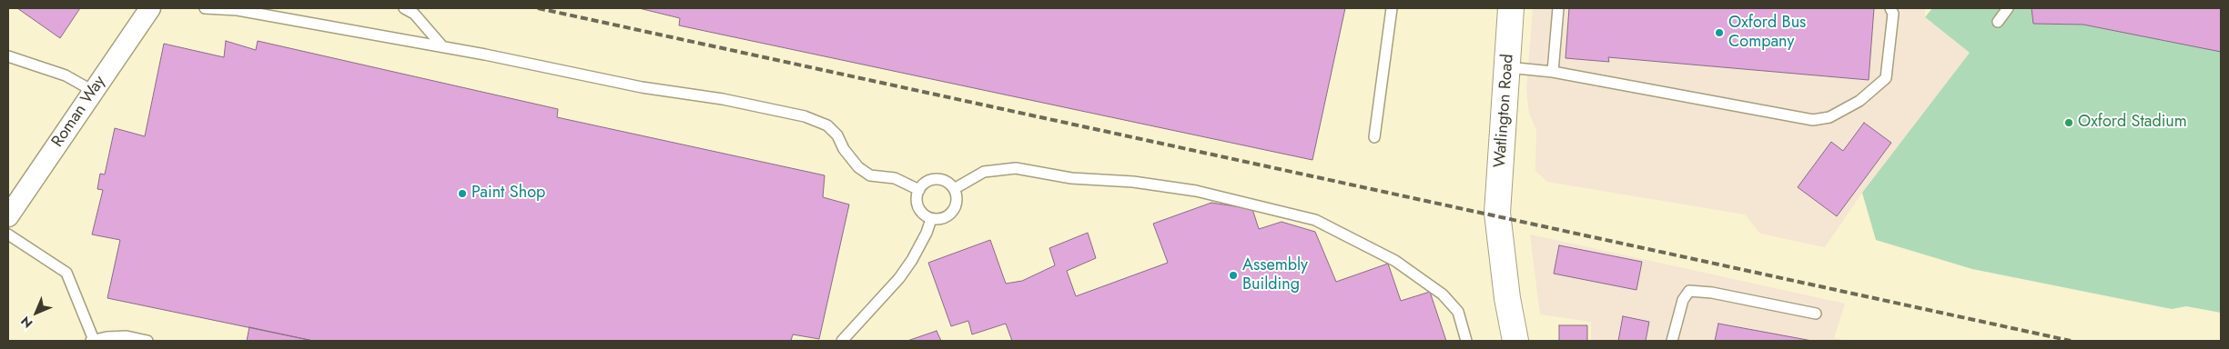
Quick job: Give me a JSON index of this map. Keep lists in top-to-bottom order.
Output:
{
  "streets": {
    "main road": ["Watlington Road"],
    "street": ["Roman Way"]
  },
  "places": [
    "Oxford Bus Company",
    "Oxford Stadium",
    "Paint Shop",
    "Assembly Building"
  ],
  "north": "bottom left"
}
